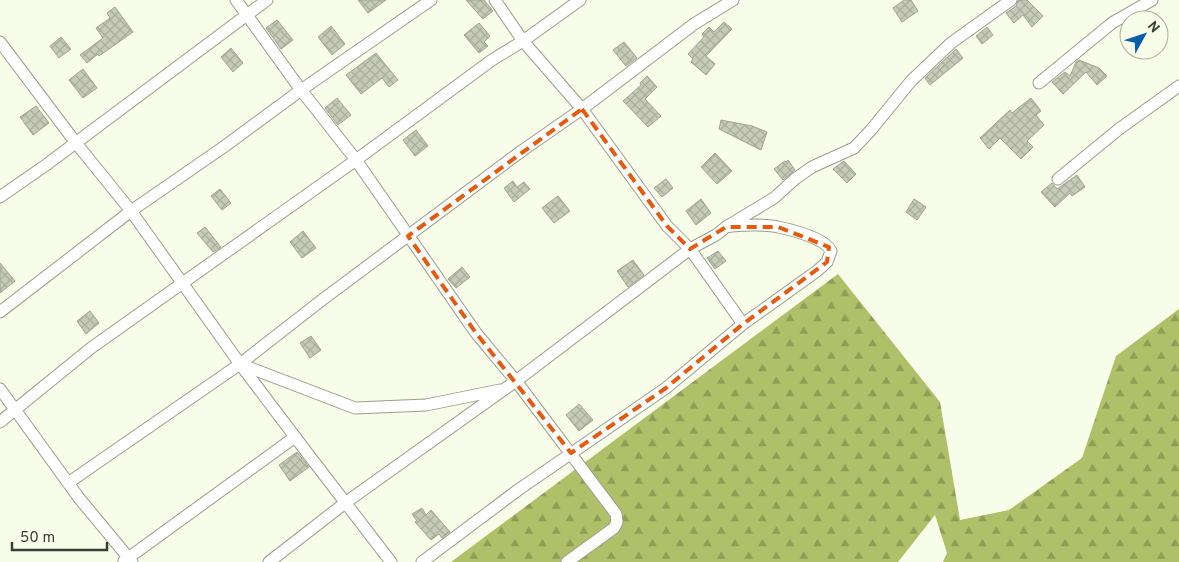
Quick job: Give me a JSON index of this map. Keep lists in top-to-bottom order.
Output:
{
  "scale_bar": "50 m",
  "north": "top right"
}
